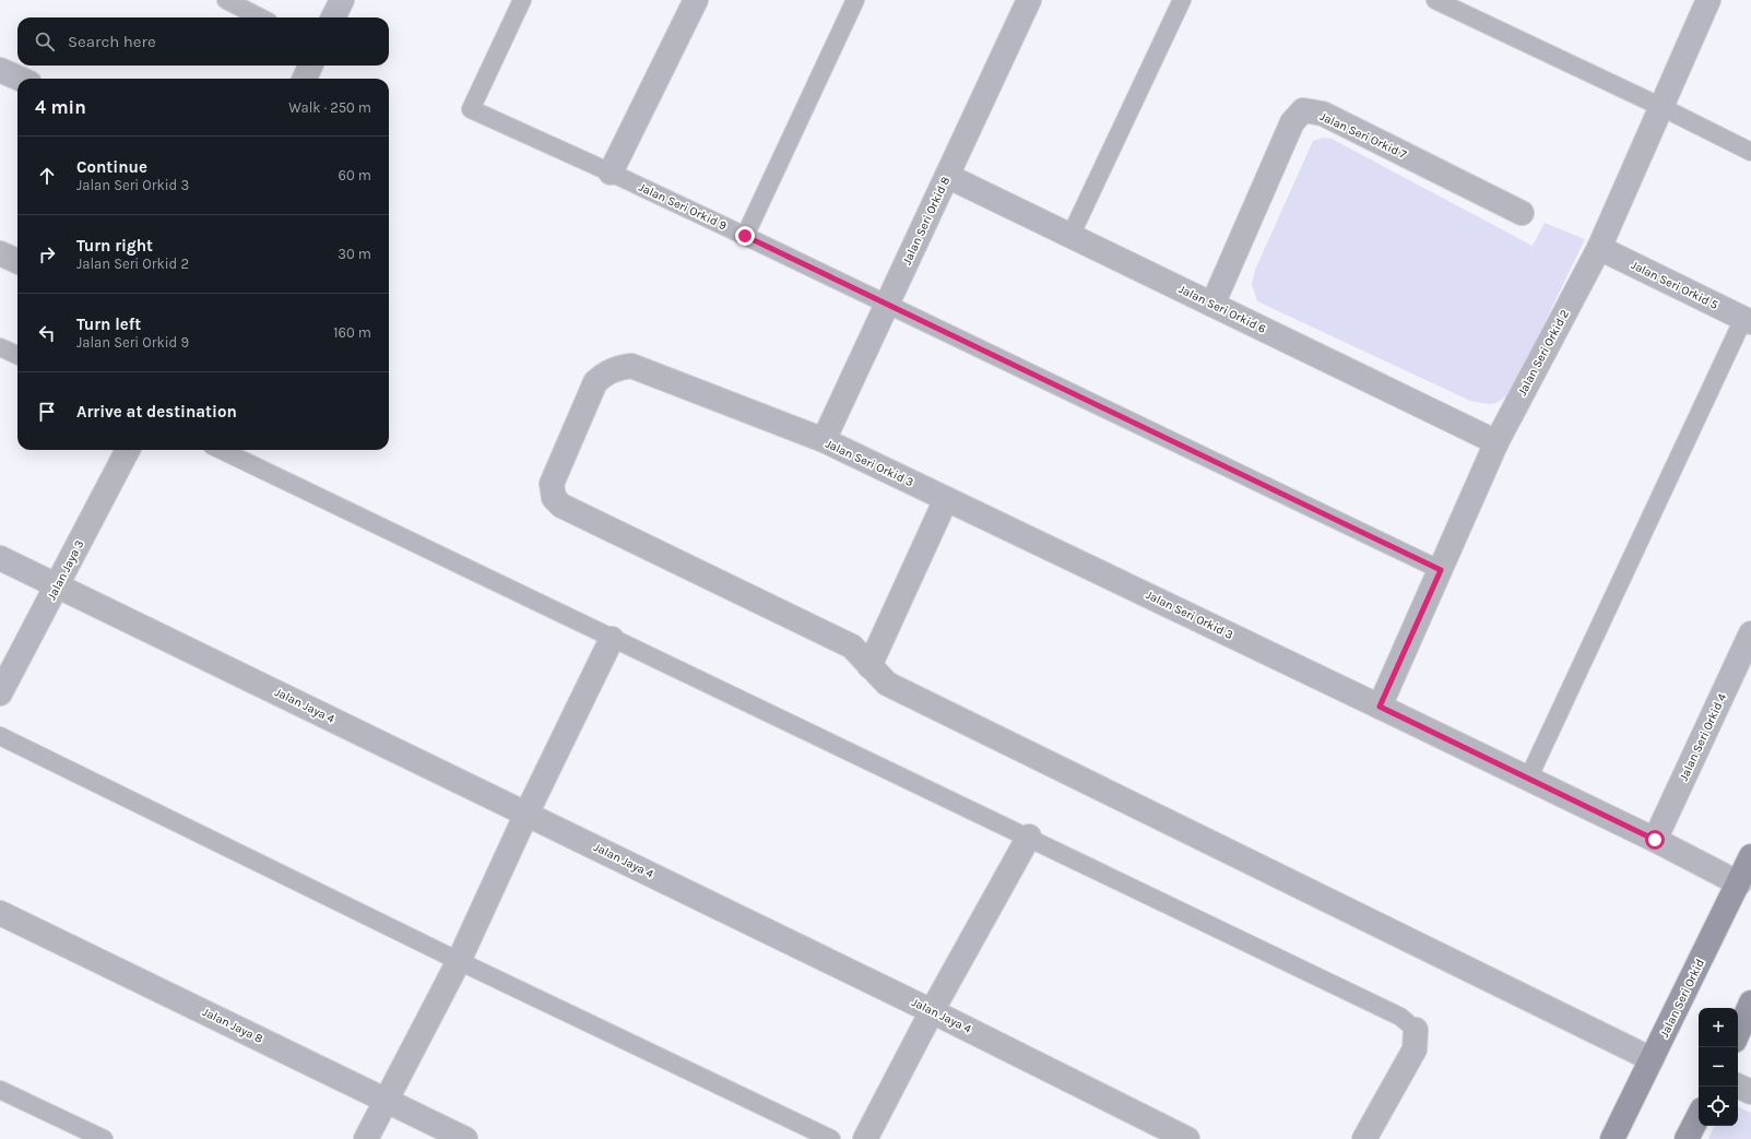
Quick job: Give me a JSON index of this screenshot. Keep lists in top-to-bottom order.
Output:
{
  "streets": {
    "main road": ["Jalan Seri Orkid"],
    "street": [
      "Jalan Seri Orkid 7",
      "Jalan Seri Orkid 8",
      "Jalan Seri Orkid 5",
      "Jalan Seri Orkid 6",
      "Jalan Seri Orkid 2",
      "Jalan Seri Orkid 3",
      "Jalan Jaya 3",
      "Jalan Jaya 4",
      "Jalan Seri Orkid 4",
      "Jalan Jaya 8"
    ],
    "lane": ["Jalan Seri Orkid 9"]
  },
  "crossings": [
    ["Jalan Seri Orkid 7", "Jalan Seri Orkid 6"],
    ["Jalan Seri Orkid 9", "Jalan Seri Orkid 8"],
    ["Jalan Seri Orkid 9", "Jalan Seri Orkid 2"],
    ["Jalan Seri Orkid 8", "Jalan Seri Orkid 6"],
    ["Jalan Seri Orkid 8", "Jalan Seri Orkid 3"],
    ["Jalan Seri Orkid 5", "Jalan Seri Orkid 2"],
    ["Jalan Seri Orkid 6", "Jalan Seri Orkid 2"],
    ["Jalan Seri Orkid 2", "Jalan Seri Orkid 3"],
    ["Jalan Seri Orkid 3", "Jalan Seri Orkid 4"],
    ["Jalan Seri Orkid 3", "Jalan Seri Orkid"],
    ["Jalan Jaya 3", "Jalan Jaya 4"]
  ],
  "page": {
    "search": "Search here",
    "heading": ["4 min", "Walk · 250 m"],
    "list": [
      ["Continue", "Jalan Seri Orkid 3", "60 m"],
      ["Turn right", "Jalan Seri Orkid 2", "30 m"],
      ["Turn left", "Jalan Seri Orkid 9", "160 m"],
      "Arrive at destination"
    ],
    "map_buttons": ["+", "−"]
  }
}
